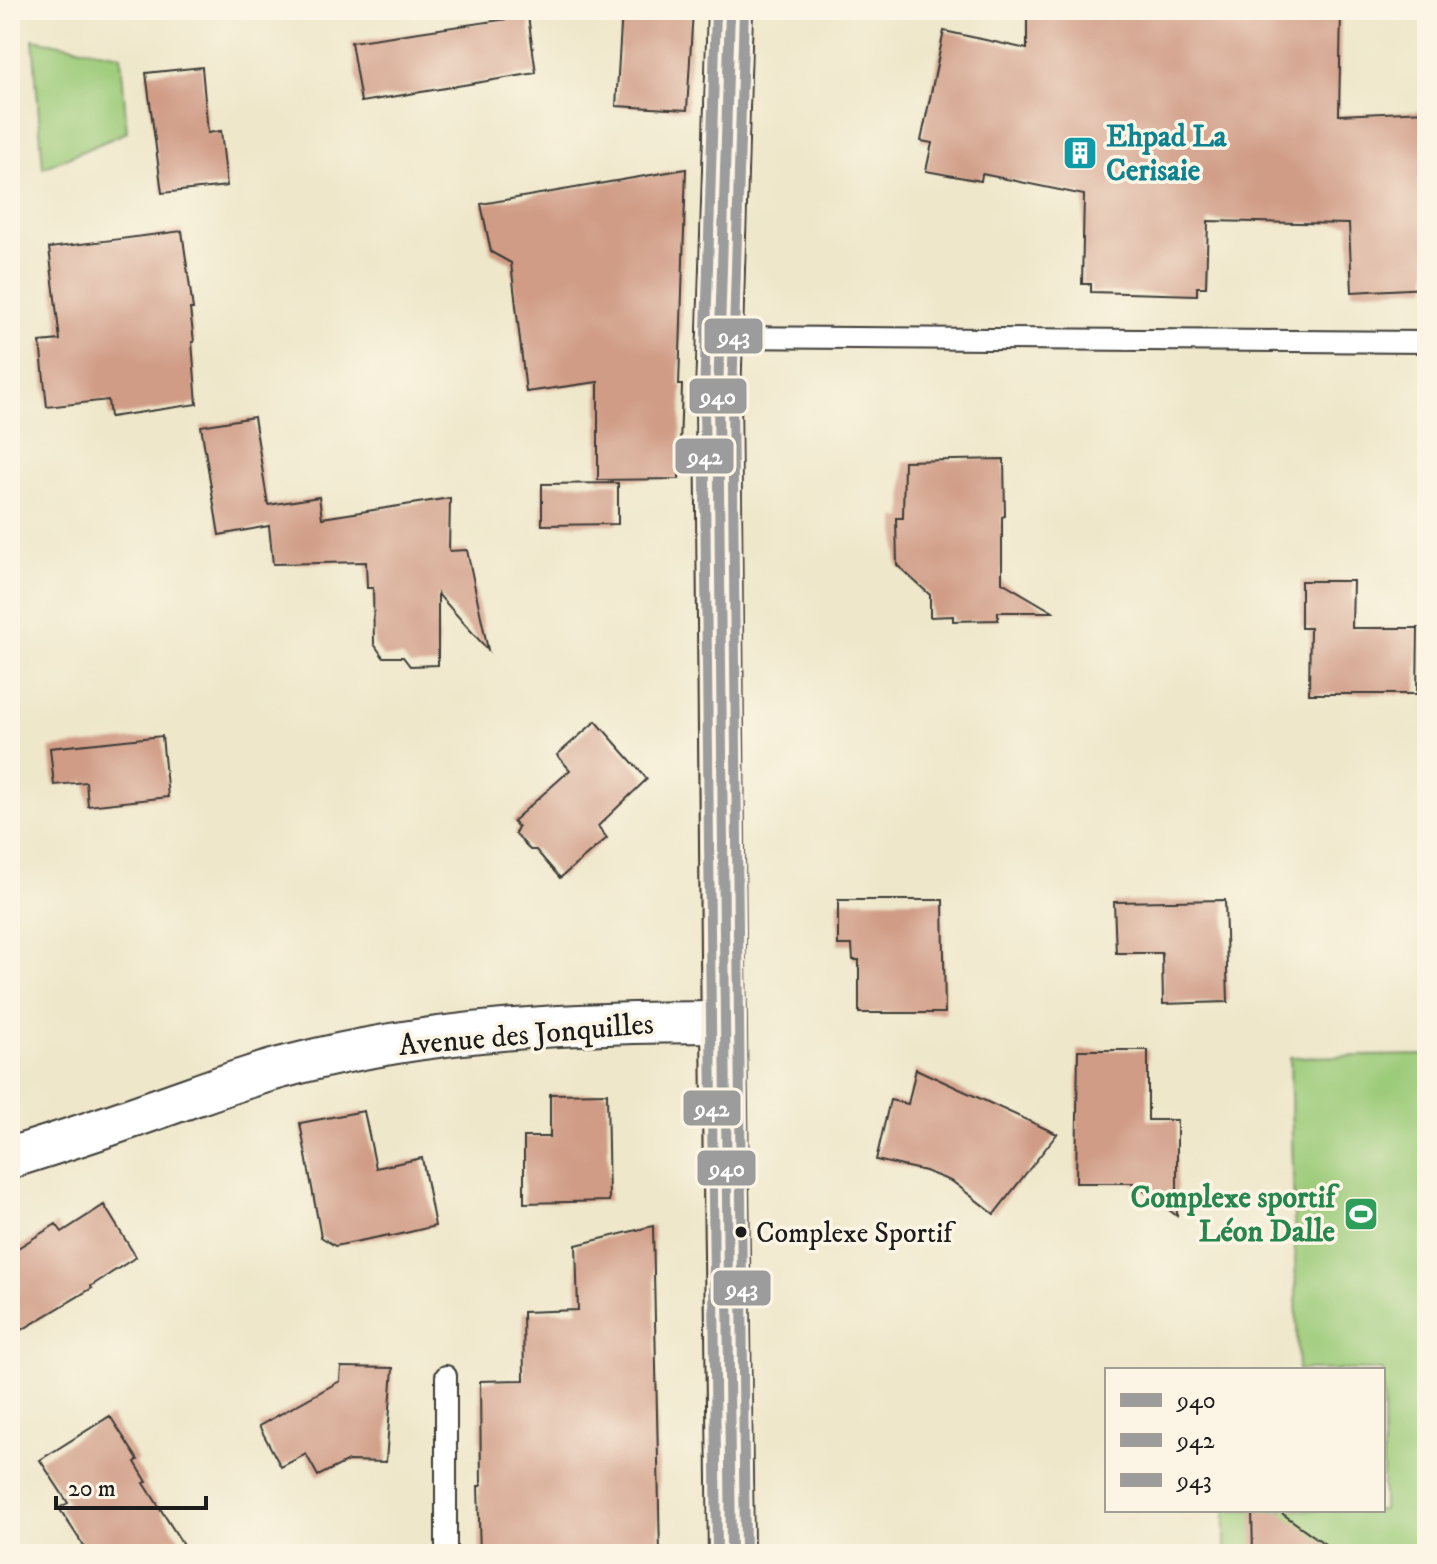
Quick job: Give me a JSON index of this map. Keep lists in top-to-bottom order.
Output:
{
  "streets": {
    "street": ["Avenue des Jonquilles"]
  },
  "places": {
    "building": ["Ehpad La Cerisaie"],
    "sports": ["Complexe sportif Léon Dalle"],
    "other": ["Complexe Sportif"]
  },
  "lines": ["transit line 940", "transit line 942", "transit line 943"],
  "legend": ["940", "942", "943"],
  "scale_bar": "20 m"
}
